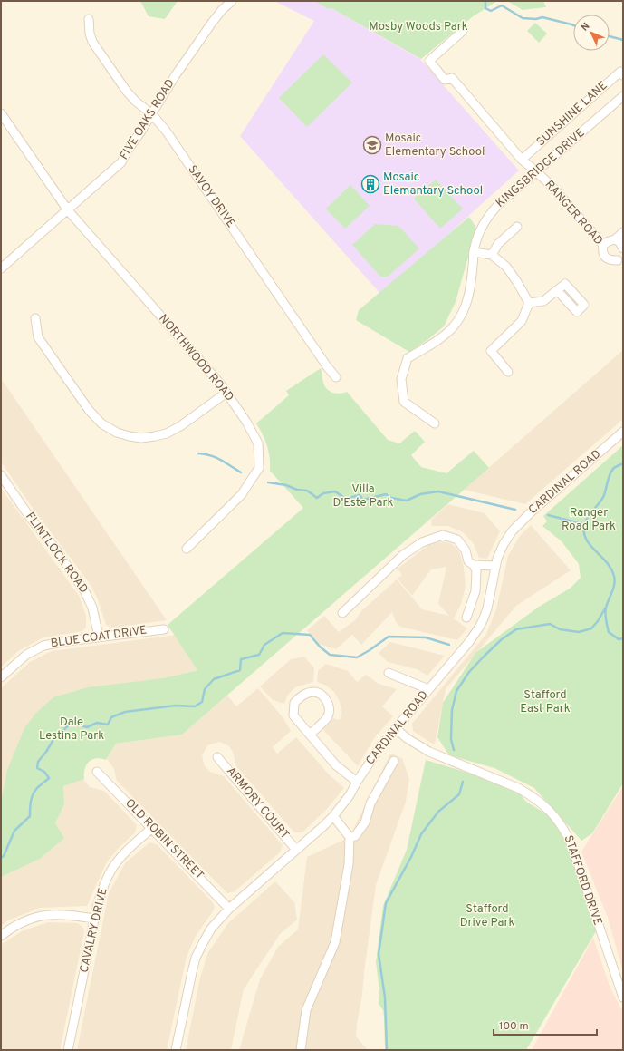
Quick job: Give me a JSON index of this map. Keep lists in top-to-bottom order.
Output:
{
  "streets": {
    "street": [
      "SUNSHINE LANE",
      "FIVE OAKS ROAD",
      "KINGSBRIDGE DRIVE",
      "SAVOY DRIVE",
      "RANGER ROAD",
      "NORTHWOOD ROAD",
      "CARDINAL ROAD",
      "FLINTLOCK ROAD",
      "BLUE COAT DRIVE",
      "ARMORY COURT",
      "OLD ROBIN STREET",
      "STAFFORD DRIVE",
      "CAVALRY DRIVE"
    ]
  },
  "crossings": [
    ["SUNSHINE LANE", "RANGER ROAD"],
    ["FIVE OAKS ROAD", "SAVOY DRIVE"],
    ["FIVE OAKS ROAD", "NORTHWOOD ROAD"],
    ["KINGSBRIDGE DRIVE", "RANGER ROAD"],
    ["CARDINAL ROAD", "ARMORY COURT"],
    ["CARDINAL ROAD", "OLD ROBIN STREET"],
    ["CARDINAL ROAD", "STAFFORD DRIVE"],
    ["FLINTLOCK ROAD", "BLUE COAT DRIVE"],
    ["OLD ROBIN STREET", "CAVALRY DRIVE"]
  ],
  "parks": [
    "Mosby Woods Park",
    "Villa D'Este Park",
    "Ranger Road Park",
    "Stafford East Park",
    "Dale Lestina Park",
    "Stafford Drive Park"
  ],
  "places": {
    "school or university": ["Mosaic Elementary School"],
    "building": ["Mosaic Elemantary School"]
  },
  "scale_bar": "100 m",
  "north": "top left"
}
